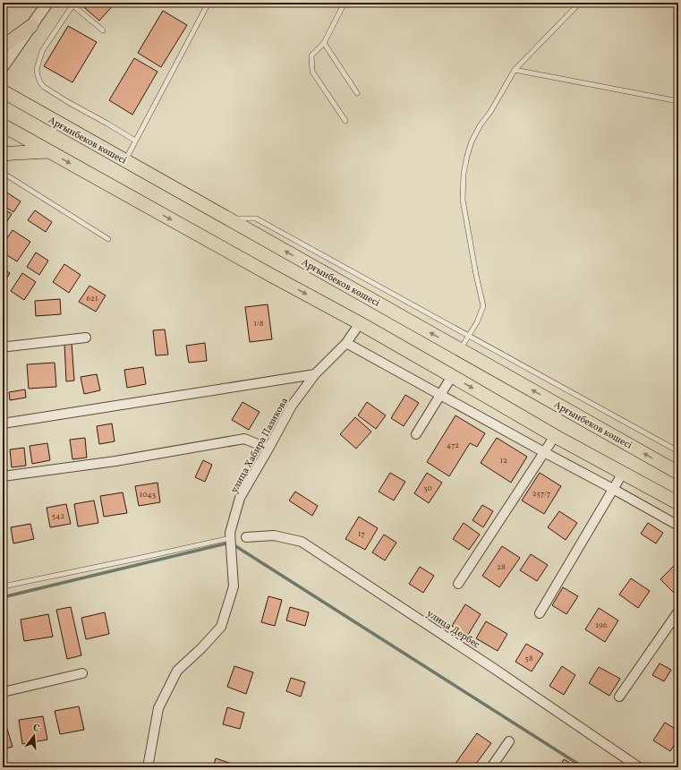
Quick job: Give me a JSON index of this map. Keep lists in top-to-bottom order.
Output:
{
  "streets": {
    "main road": ["Арғынбеков көшесі"],
    "street": ["улица Хабира Пазикова", "улица Дербес"]
  },
  "house_numbers": [
    "621",
    "1/8",
    "472",
    "12",
    "30",
    "257/7",
    "1043",
    "542",
    "17",
    "28",
    "196",
    "58"
  ],
  "north": "top"
}
